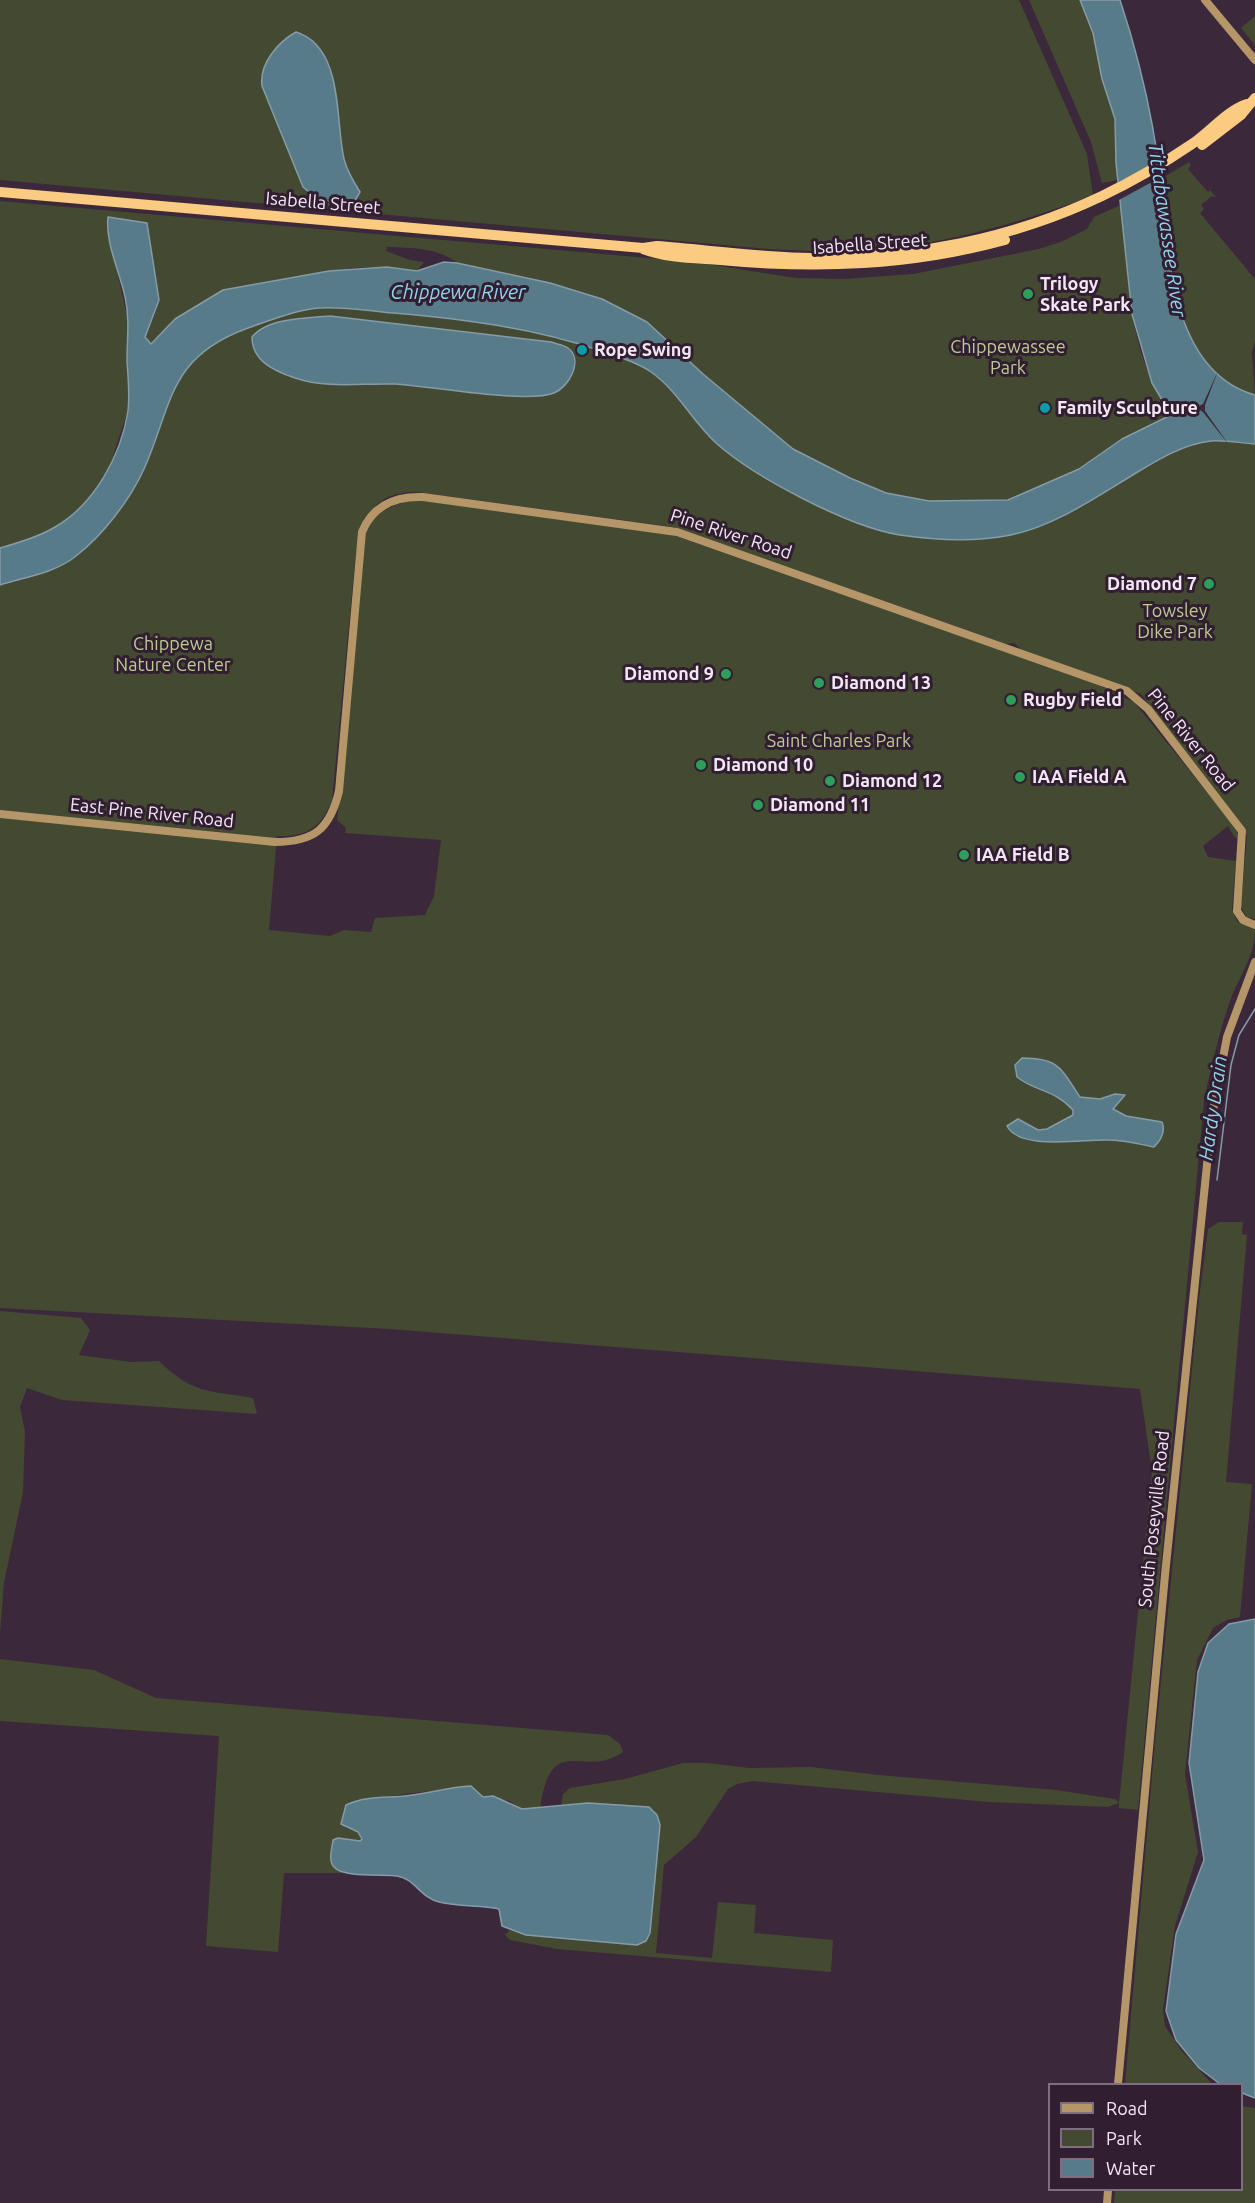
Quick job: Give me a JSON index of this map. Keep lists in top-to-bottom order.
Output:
{
  "streets": {
    "highway": ["Isabella Street"],
    "street": ["Pine River Road", "East Pine River Road", "South Poseyville Road"]
  },
  "crossings": [
    ["Pine River Road", "East Pine River Road"]
  ],
  "water": ["Tittabawassee River", "Chippewa River", "Hardy Drain"],
  "parks": [
    "Chippewassee Park",
    "Towsley Dike Park",
    "Chippewa Nature Center",
    "Saint Charles Park"
  ],
  "places": [
    "Trilogy Skate Park",
    "Rope Swing",
    "Family Sculpture",
    "Diamond 7",
    "Diamond 9",
    "Diamond 13",
    "Rugby Field",
    "Diamond 10",
    "IAA Field A",
    "Diamond 12",
    "Diamond 11",
    "IAA Field B"
  ],
  "legend": ["Road", "Park", "Water"]
}
